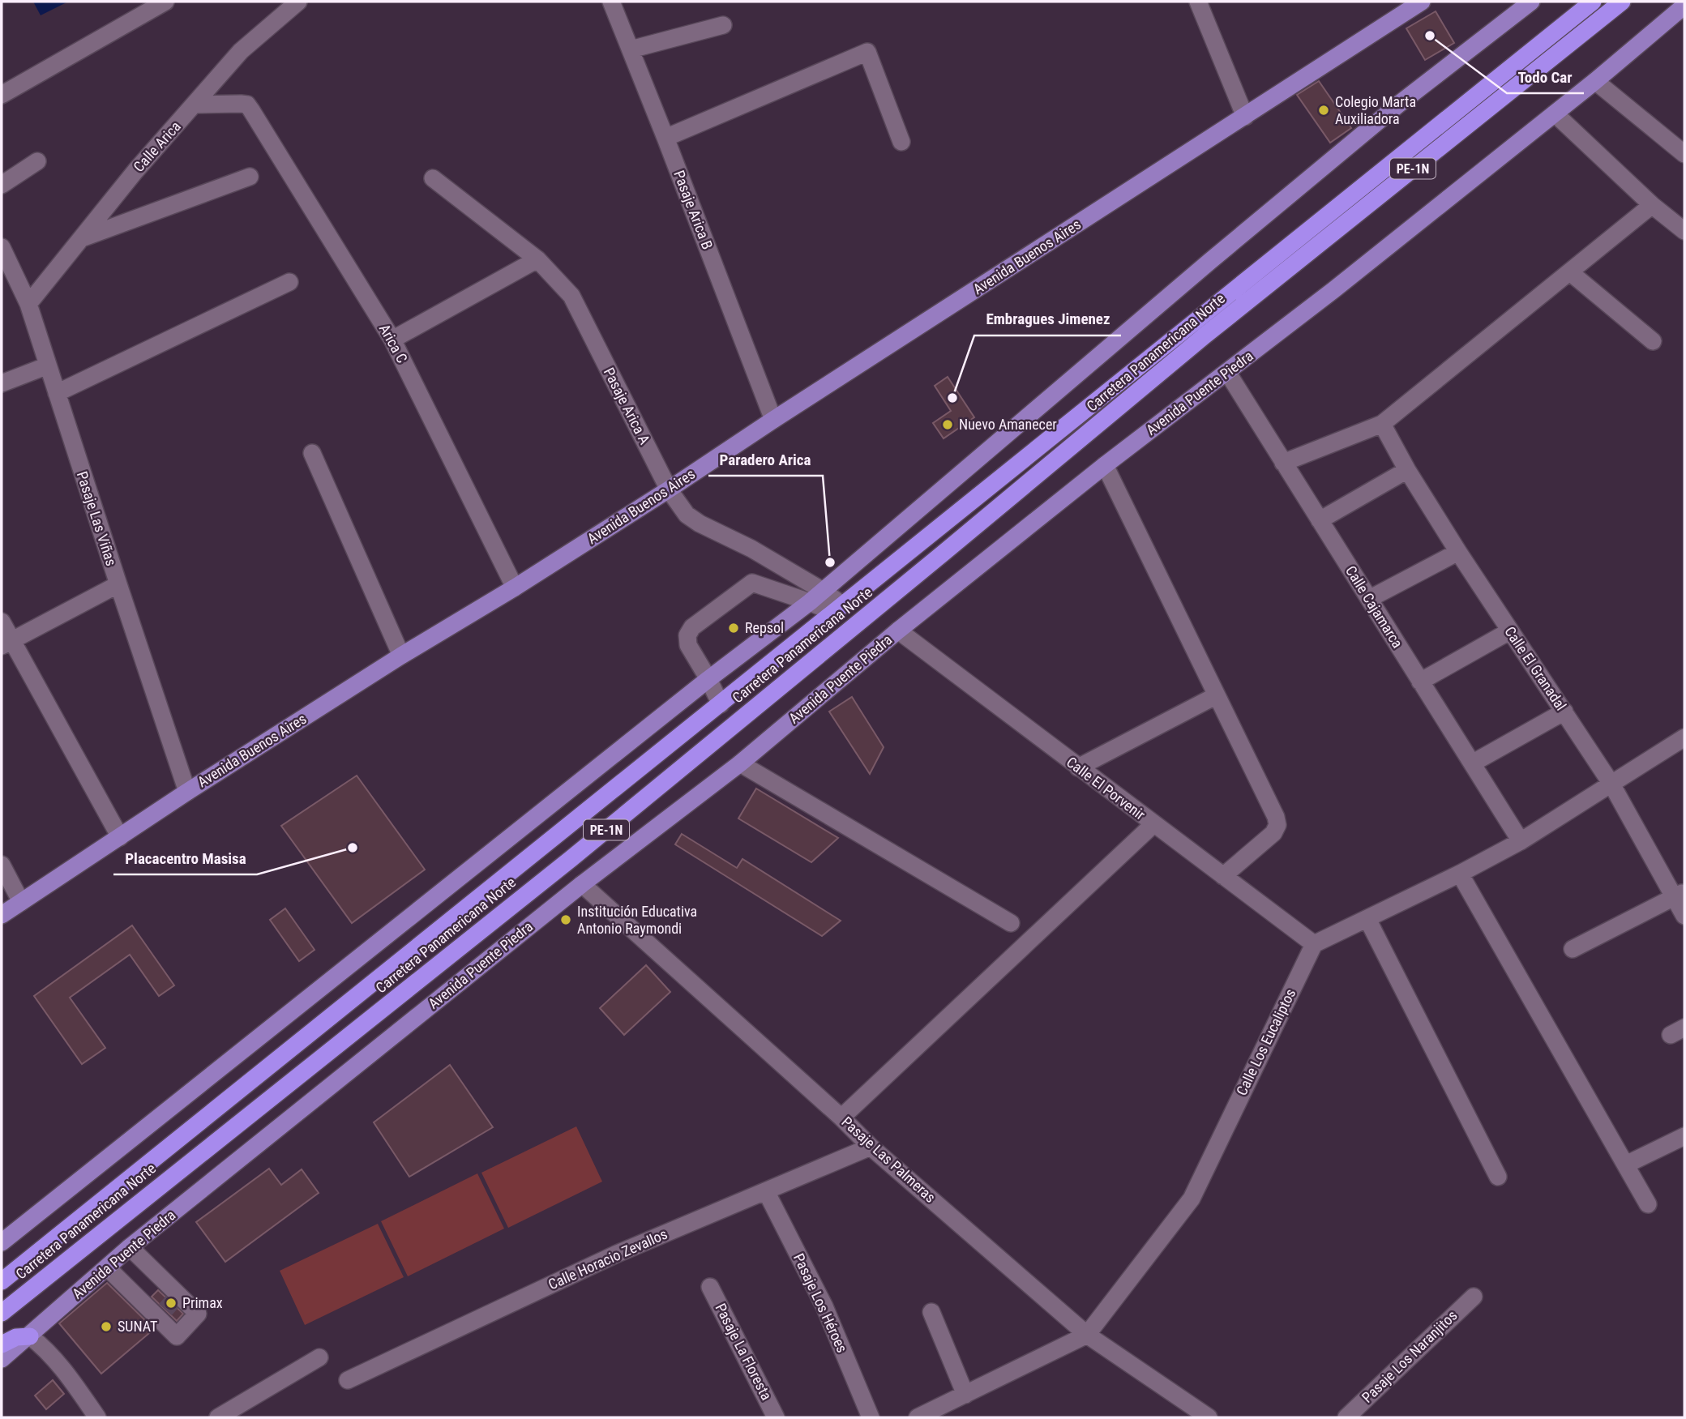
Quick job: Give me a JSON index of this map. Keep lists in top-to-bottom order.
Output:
{
  "streets": {
    "highway": ["PE-1N", "Carretera Panamericana Norte"],
    "main road": ["Avenida Buenos Aires", "Avenida Puente Piedra"],
    "street": [
      "Calle Arica",
      "Pasaje Arica B",
      "Arica C",
      "Pasaje Arica A",
      "Pasaje Las Viñas",
      "Calle Cajamarca",
      "Calle El Granadal",
      "Calle El Porvenir",
      "Calle Los Eucaliptos",
      "Pasaje Las Palmeras",
      "Calle Horacio Zevallos",
      "Pasaje Los Héroes",
      "Pasaje La Floresta",
      "Pasaje Los Naranjitos"
    ]
  },
  "crossings": [
    ["Calle Arica", "Arica C"],
    ["Calle Arica", "Pasaje Las Viñas"],
    ["Pasaje Arica B", "Avenida Buenos Aires"],
    ["Avenida Buenos Aires", "Arica C"],
    ["Avenida Buenos Aires", "Pasaje Arica A"],
    ["Avenida Buenos Aires", "Pasaje Las Viñas"],
    ["Carretera Panamericana Norte", "Pasaje Arica A"],
    ["Avenida Puente Piedra", "Calle Cajamarca"],
    ["Avenida Puente Piedra", "Calle El Porvenir"],
    ["Avenida Puente Piedra", "Pasaje Las Palmeras"],
    ["Calle El Porvenir", "Calle Los Eucaliptos"],
    ["Calle Los Eucaliptos", "Pasaje Las Palmeras"],
    ["Pasaje Las Palmeras", "Calle Horacio Zevallos"],
    ["Calle Horacio Zevallos", "Pasaje Los Héroes"]
  ],
  "places": [
    "Todo Car",
    "Colegio Marta Auxiliadora",
    "Embragues Jimenez",
    "Nuevo Amanecer",
    "Paradero Arica",
    "Repsol",
    "Placacentro Masisa",
    "Institución Educativa Antonio Raymondi",
    "Primax",
    "SUNAT"
  ]
}
